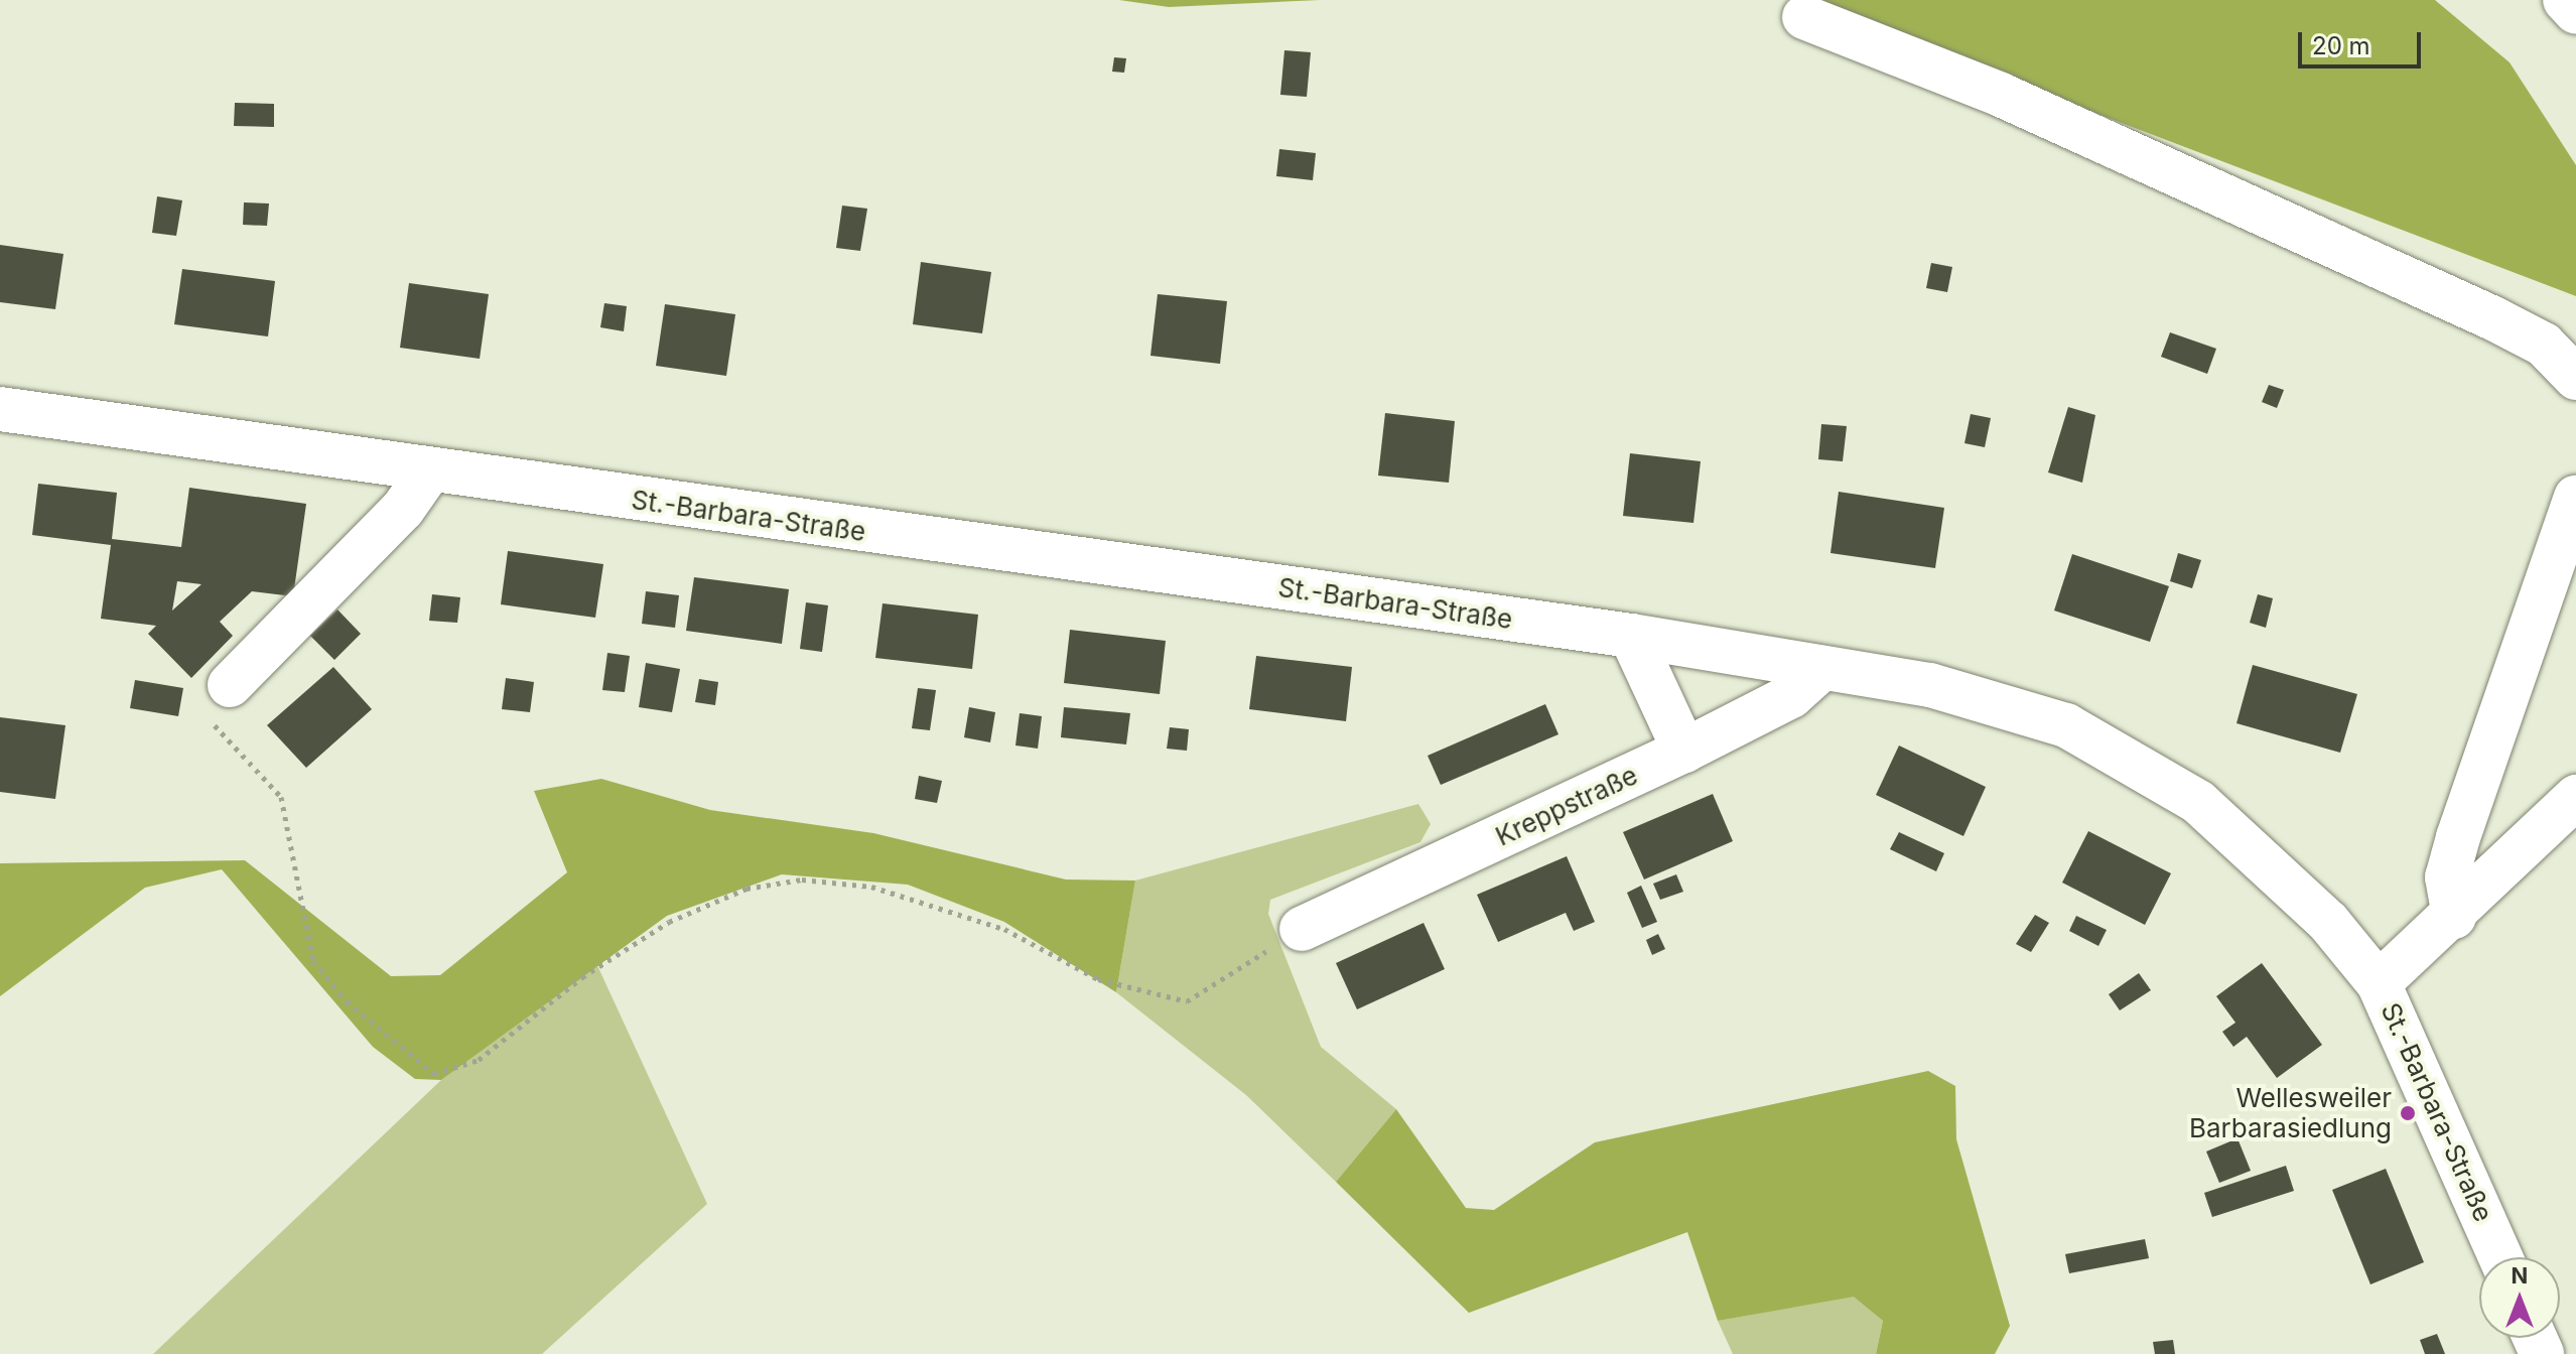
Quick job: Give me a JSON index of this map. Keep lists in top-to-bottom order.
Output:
{
  "streets": {
    "street": ["St.-Barbara-Straße", "Kreppstraße"]
  },
  "crossings": [
    ["St.-Barbara-Straße", "Kreppstraße"]
  ],
  "places": ["Wellesweiler Barbarasiedlung"],
  "scale_bar": "20 m",
  "north": "top"
}
